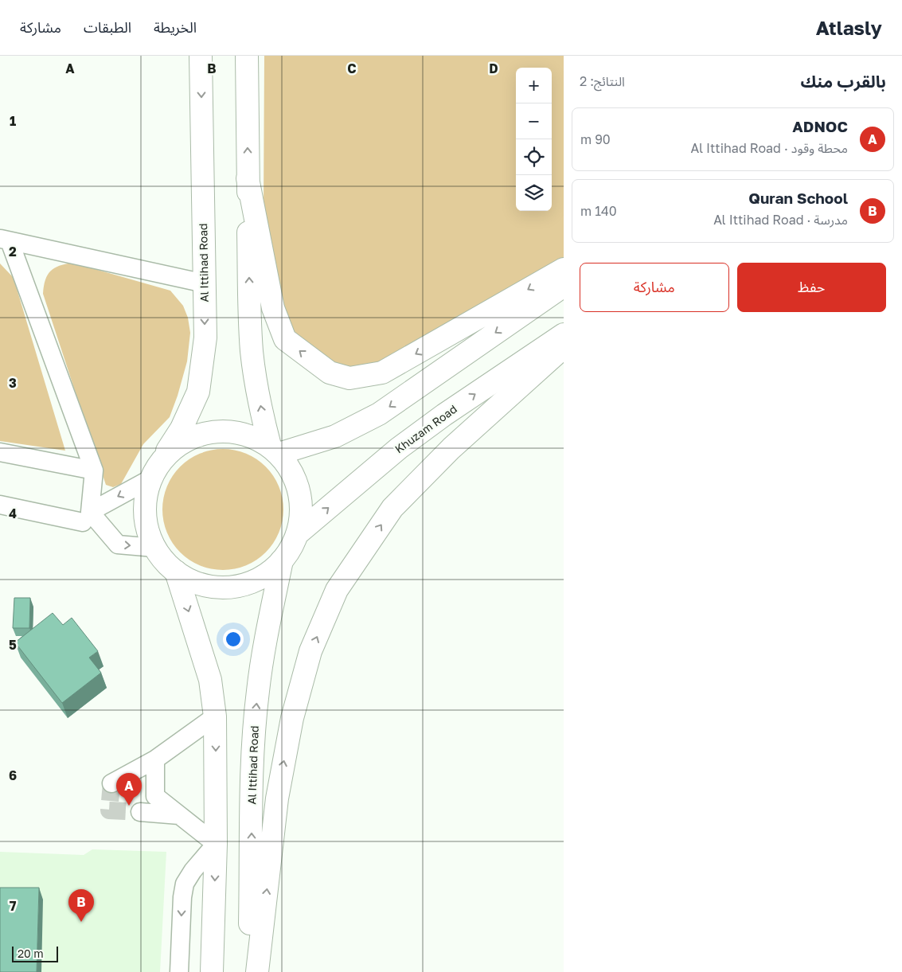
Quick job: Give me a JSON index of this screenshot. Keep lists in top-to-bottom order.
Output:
{
  "streets": {
    "main road": ["Al Ittihad Road", "Khuzam Road"]
  },
  "scale_bar": "20 m",
  "page": {
    "header": "Atlasly",
    "nav": ["الخريطة", "الطبقات", "مشاركة"],
    "heading": ["بالقرب منك", "النتائج: 2"],
    "map_buttons": ["+", "−"],
    "list": [
      {
        "mark": "A",
        "name": "ADNOC",
        "note": "محطة وقود · Al Ittihad Road",
        "value": "90 m"
      },
      {
        "mark": "B",
        "name": "Quran School",
        "note": "مدرسة · Al Ittihad Road",
        "value": "140 m"
      }
    ],
    "buttons": ["حفظ", "مشاركة"],
    "pins": ["A", "B"],
    "scale": "20 m"
  },
  "grid": {
    "columns": [
      "A",
      "B",
      "C",
      "D"
    ],
    "rows": [
      "1",
      "2",
      "3",
      "4",
      "5",
      "6",
      "7"
    ]
  }
}
